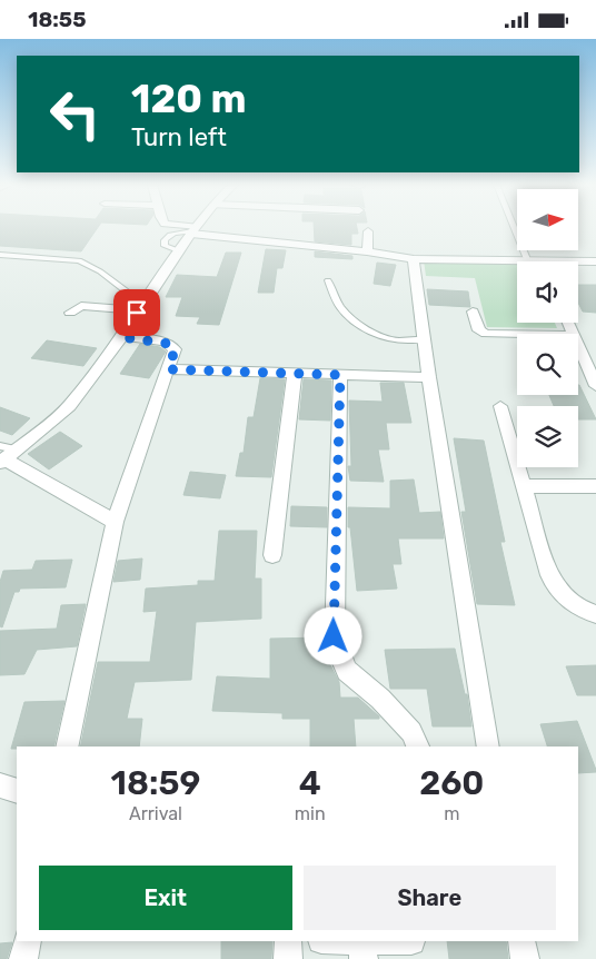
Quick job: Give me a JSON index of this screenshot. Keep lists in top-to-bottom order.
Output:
{
  "north": "right",
  "page": {
    "status": "18:55",
    "turn": ["120 m", "Turn left"],
    "eta": [
      "18:59",
      "Arrival",
      "4",
      "min",
      "260",
      "m"
    ],
    "buttons": ["Exit", "Share"]
  }
}
